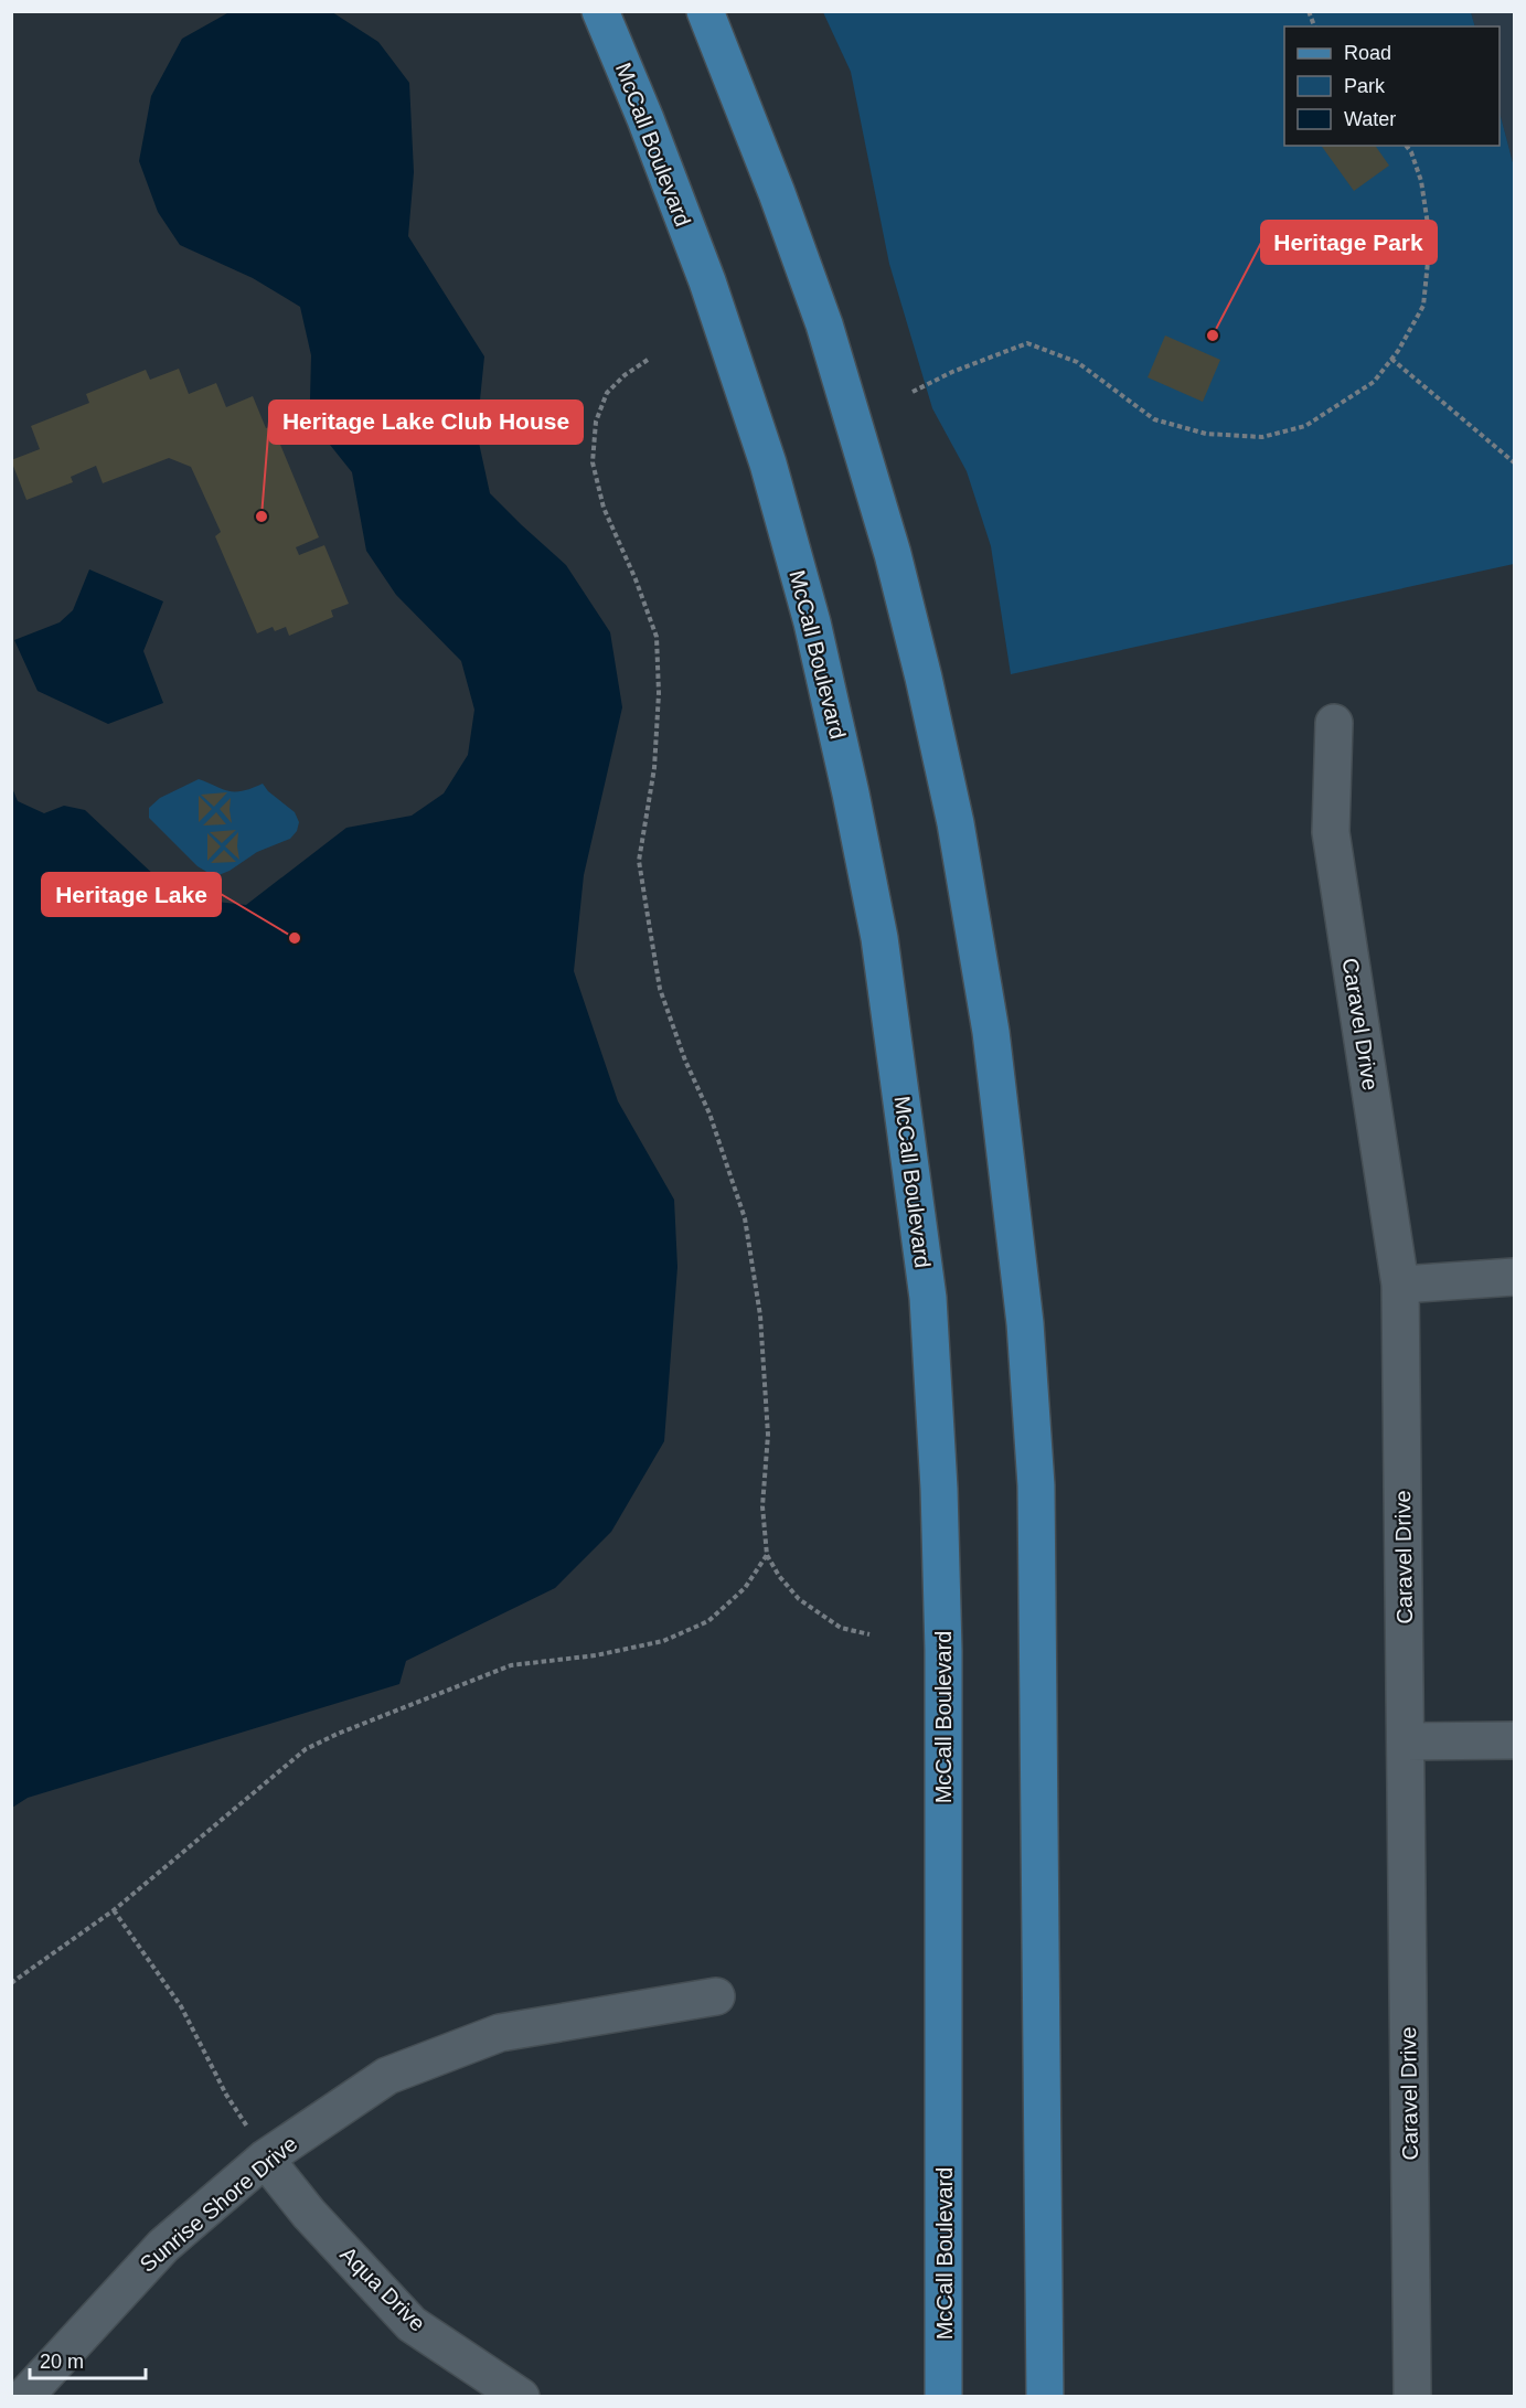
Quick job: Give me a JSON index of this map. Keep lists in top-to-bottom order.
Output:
{
  "streets": {
    "main road": ["McCall Boulevard"],
    "street": ["Caravel Drive", "Sunrise Shore Drive", "Aqua Drive"]
  },
  "crossings": [
    ["Sunrise Shore Drive", "Aqua Drive"]
  ],
  "places": ["Heritage Park", "Heritage Lake Club House", "Heritage Lake"],
  "legend": ["Road", "Park", "Water"],
  "scale_bar": "20 m"
}
